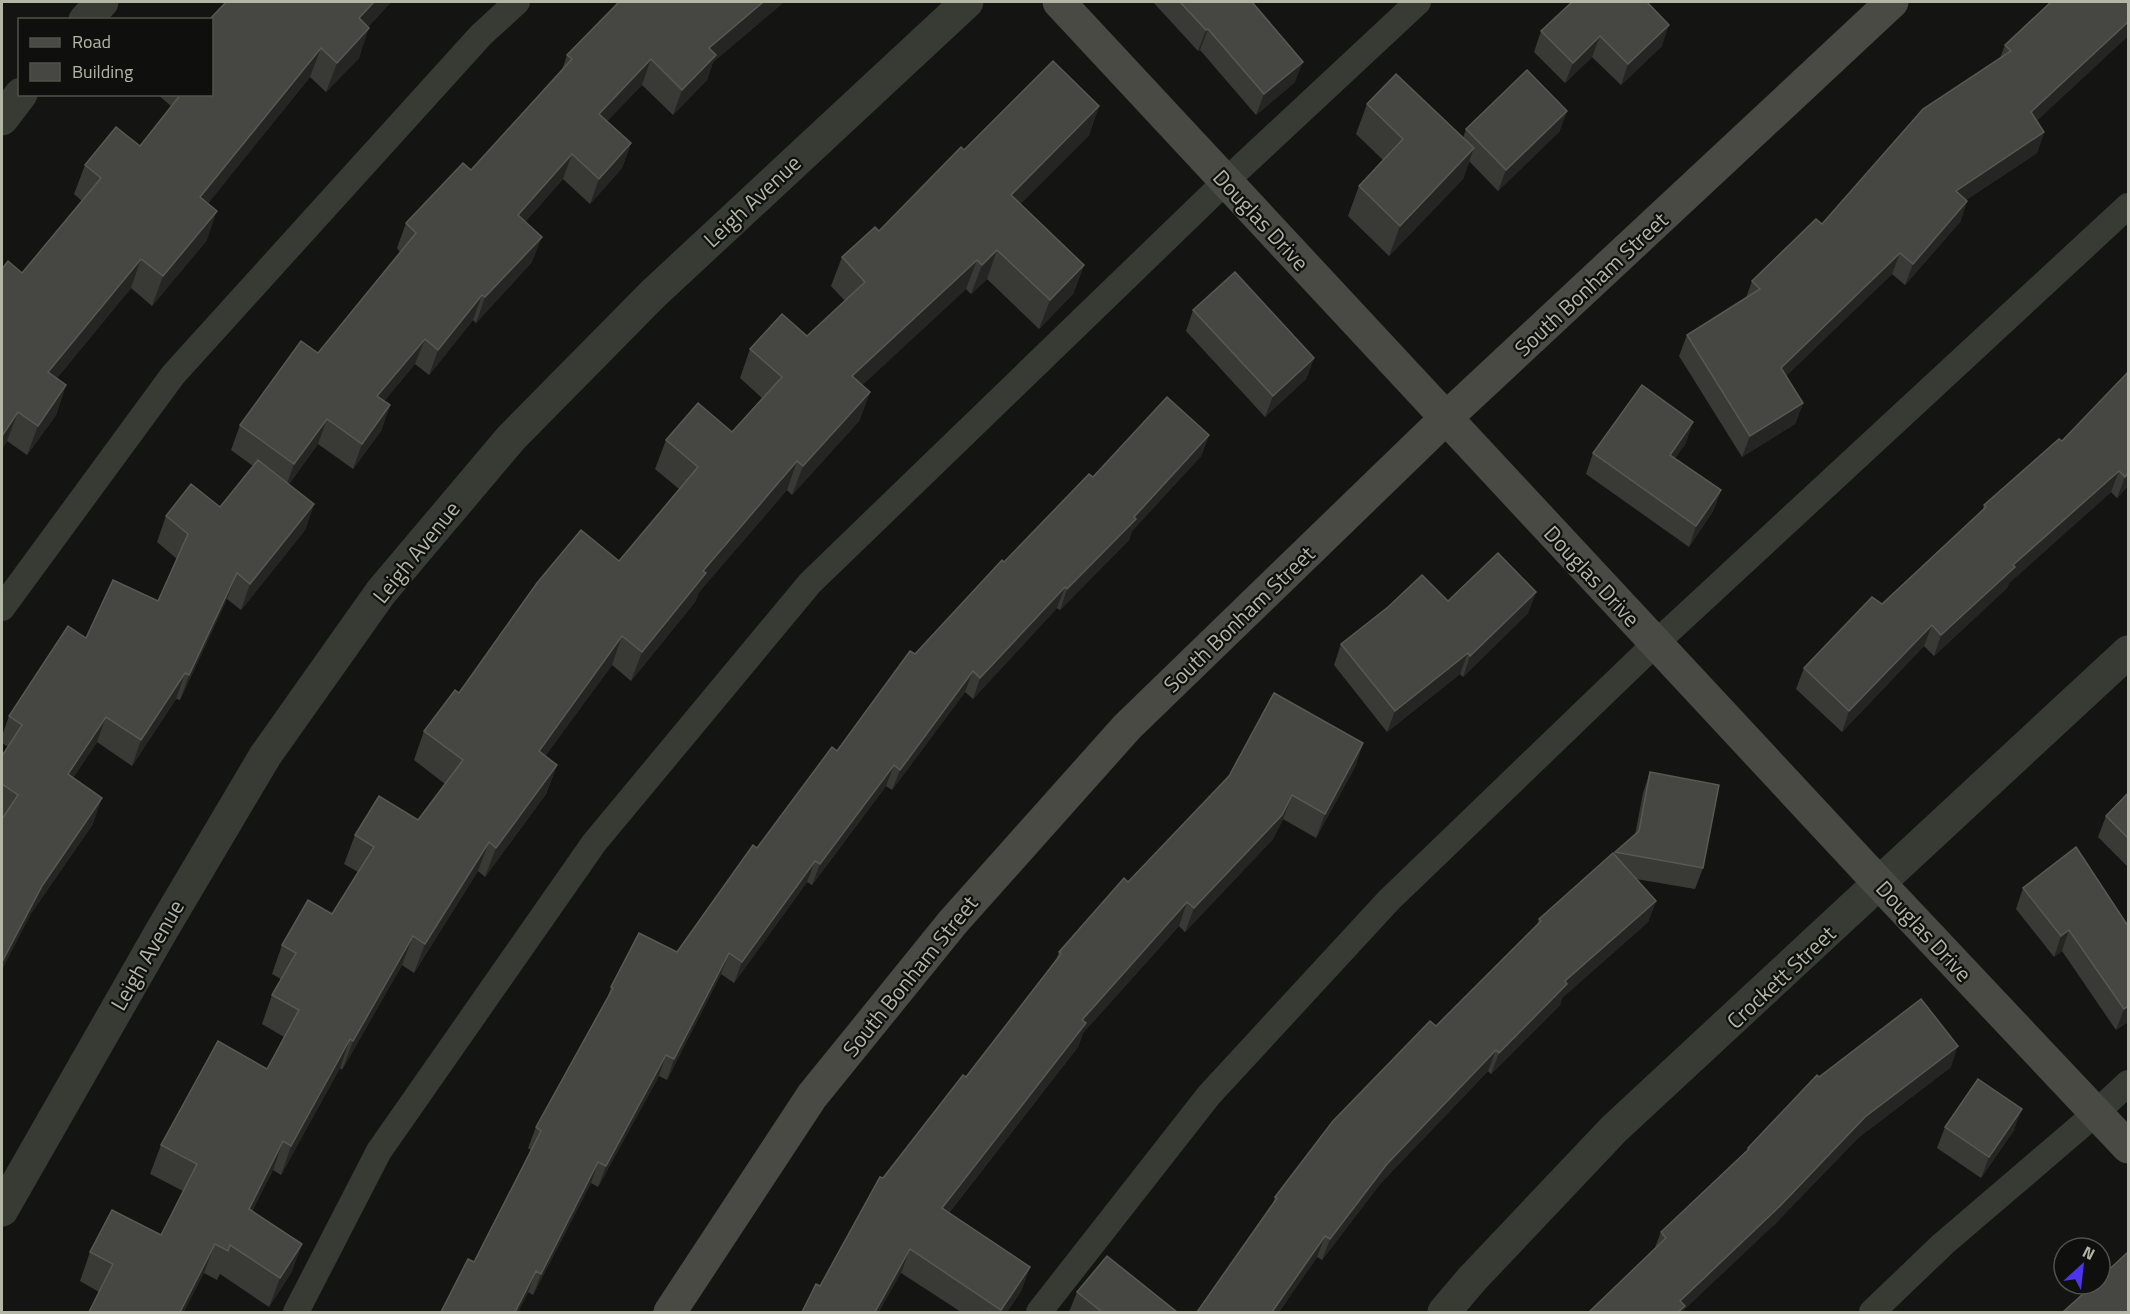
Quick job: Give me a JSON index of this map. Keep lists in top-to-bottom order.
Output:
{
  "streets": {
    "street": [
      "Leigh Avenue",
      "Douglas Drive",
      "South Bonham Street",
      "Crockett Street"
    ]
  },
  "crossings": [
    ["Douglas Drive", "South Bonham Street"],
    ["Douglas Drive", "Crockett Street"]
  ],
  "legend": ["Road", "Building"],
  "north": "top right"
}
